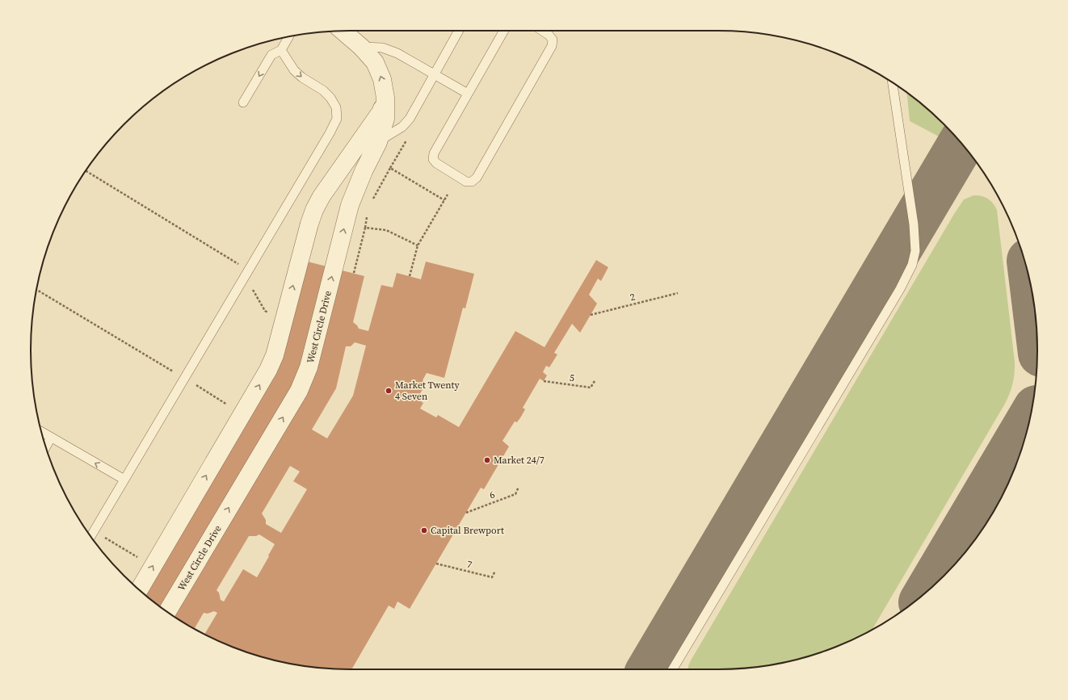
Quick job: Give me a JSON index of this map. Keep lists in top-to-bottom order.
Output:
{
  "streets": {
    "street": ["West Circle Drive"],
    "path": [
      "2",
      "5",
      "6",
      "7"
    ]
  },
  "places": ["Market Twenty 4 Seven", "Market 24/7", "Capital Brewport"]
}
